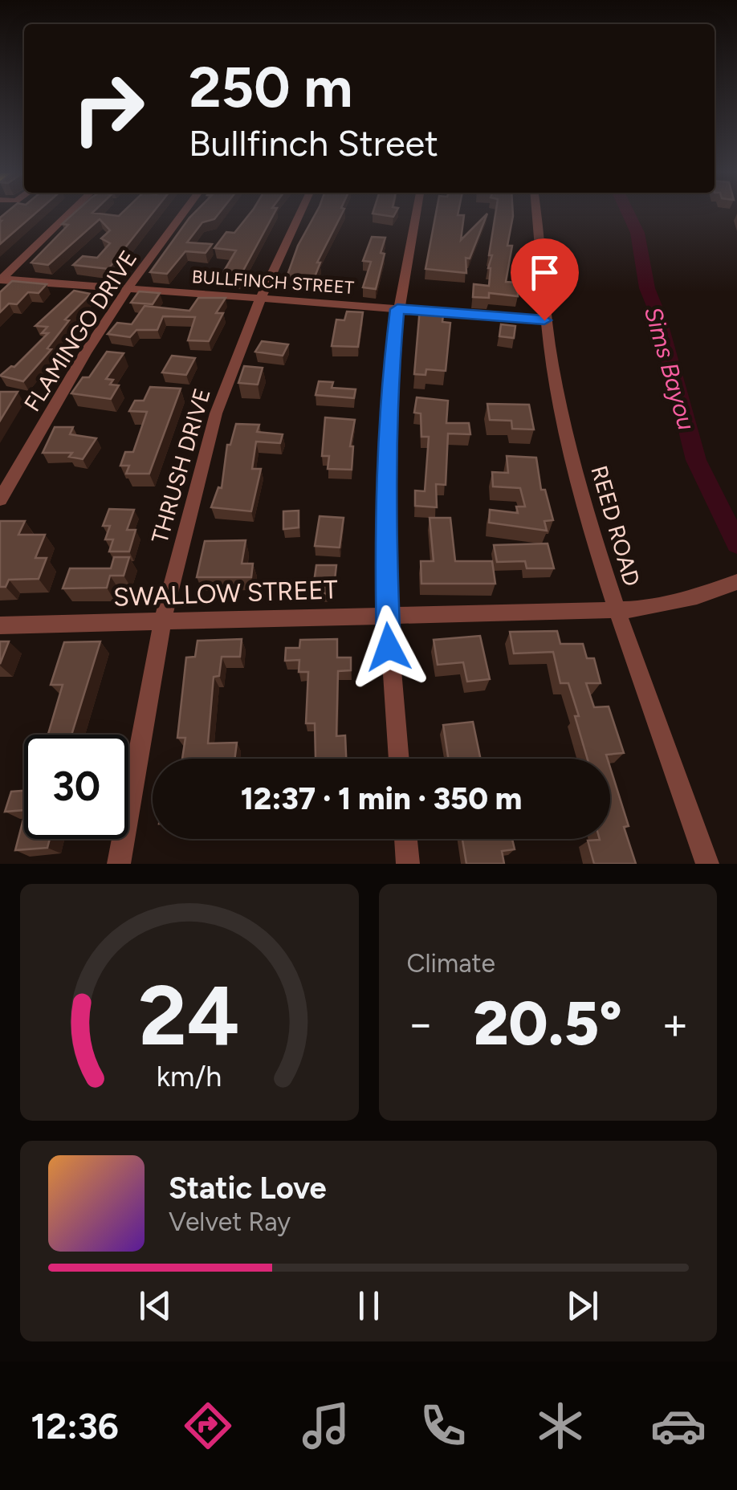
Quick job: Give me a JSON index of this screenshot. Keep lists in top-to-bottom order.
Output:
{
  "streets": {
    "street": [
      "BULLFINCH STREET",
      "FLAMINGO DRIVE",
      "THRUSH DRIVE",
      "REED ROAD",
      "SWALLOW STREET"
    ]
  },
  "crossings": [
    ["BULLFINCH STREET", "FLAMINGO DRIVE"],
    ["BULLFINCH STREET", "THRUSH DRIVE"],
    ["BULLFINCH STREET", "REED ROAD"],
    ["THRUSH DRIVE", "SWALLOW STREET"],
    ["REED ROAD", "SWALLOW STREET"]
  ],
  "water": ["Sims Bayou"],
  "page": {
    "turn": ["250 m", "Bullfinch Street"],
    "limit": "30",
    "trip": "12:37 · 1 min · 350 m",
    "tile": "Climate",
    "heat": ["−", "20.5°", "+"],
    "song": ["Static Love", "Velvet Ray"],
    "tabs": "12:36",
    "gauge": ["24", "km/h"]
  }
}
